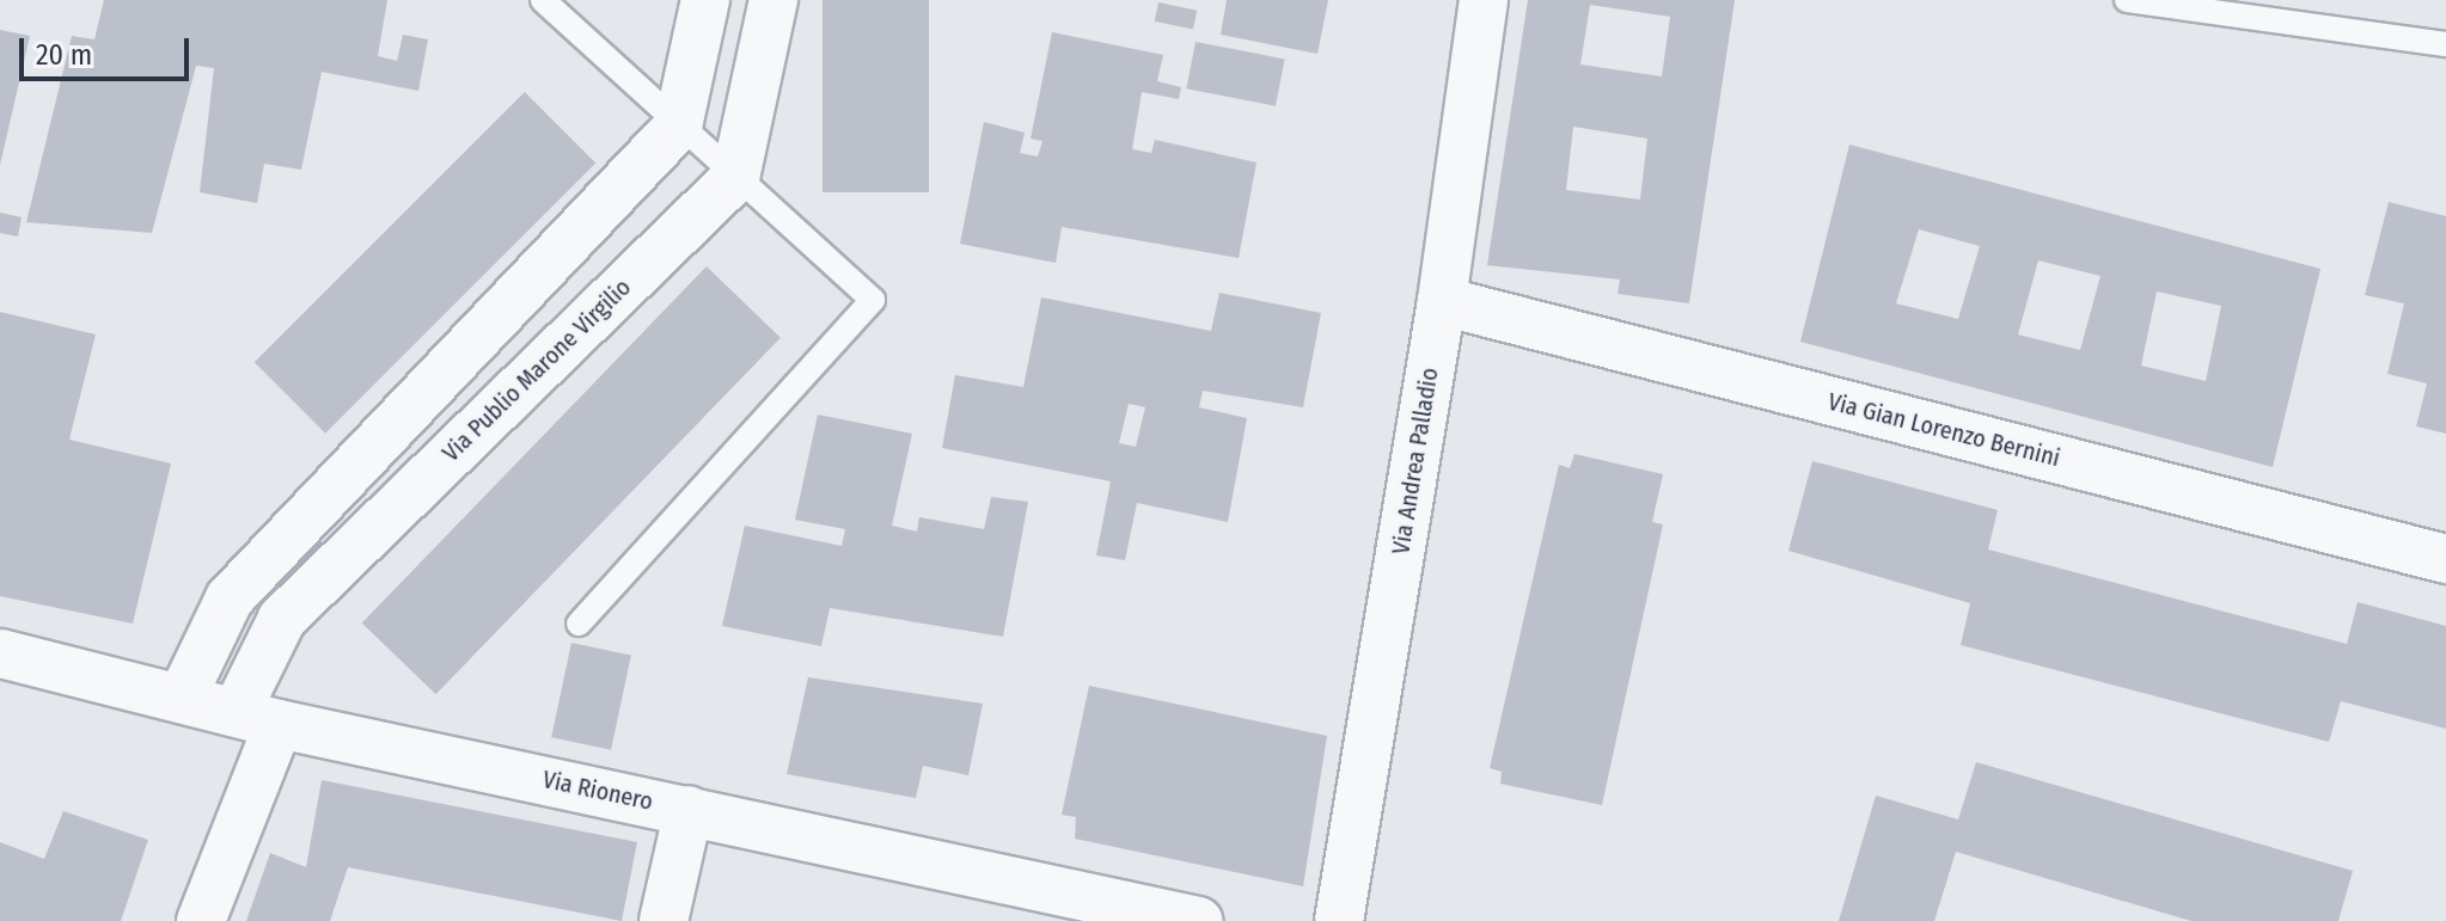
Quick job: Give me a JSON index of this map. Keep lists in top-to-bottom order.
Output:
{
  "streets": {
    "street": [
      "Via Publio Marone Virgilio",
      "Via Gian Lorenzo Bernini",
      "Via Andrea Palladio",
      "Via Rionero"
    ]
  },
  "crossings": [
    ["Via Publio Marone Virgilio", "Via Rionero"],
    ["Via Gian Lorenzo Bernini", "Via Andrea Palladio"]
  ],
  "scale_bar": "20 m"
}
